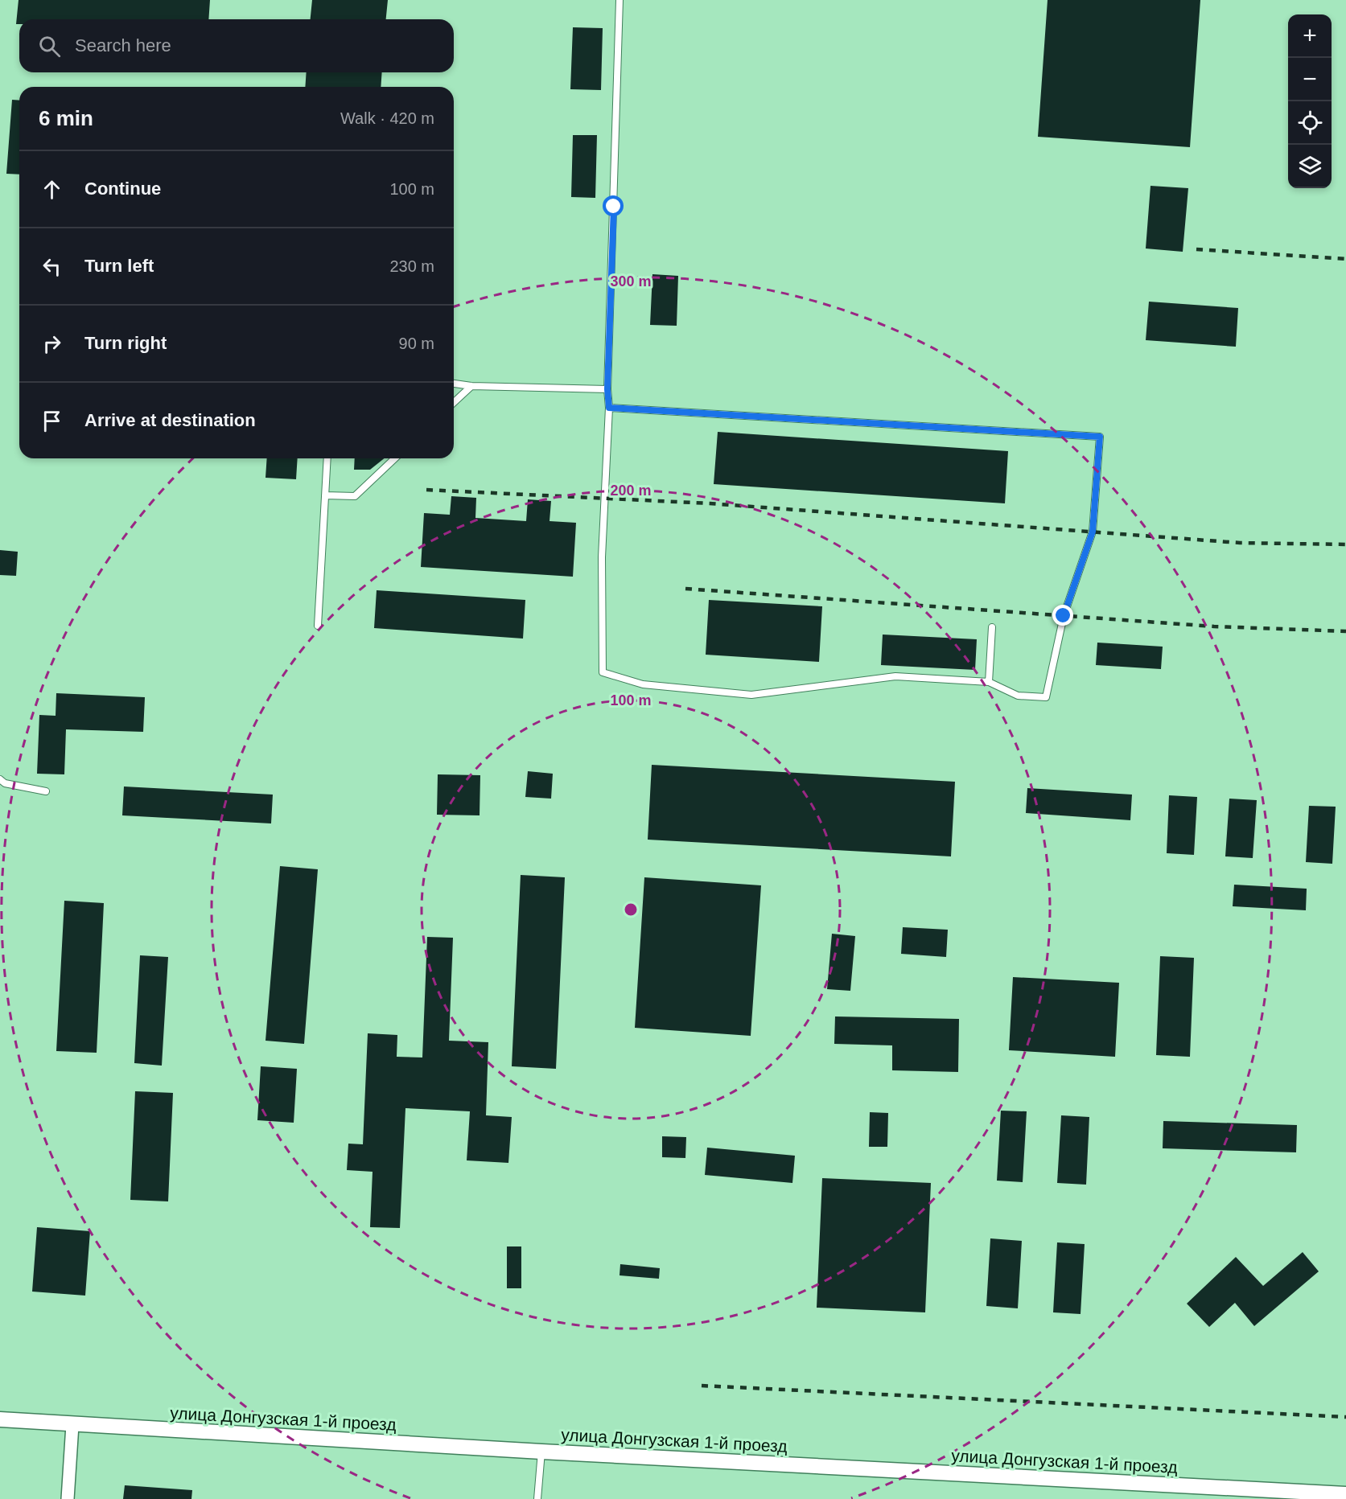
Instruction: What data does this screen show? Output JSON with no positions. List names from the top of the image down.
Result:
{
  "streets": {
    "street": ["улица Донгузская 1-й проезд"]
  },
  "page": {
    "map_buttons": ["+", "−"],
    "search": "Search here",
    "heading": ["6 min", "Walk · 420 m"],
    "list": [
      ["Continue", "100 m"],
      ["Turn left", "230 m"],
      ["Turn right", "90 m"],
      "Arrive at destination"
    ]
  },
  "rings": ["300 m", "200 m", "100 m"]
}
